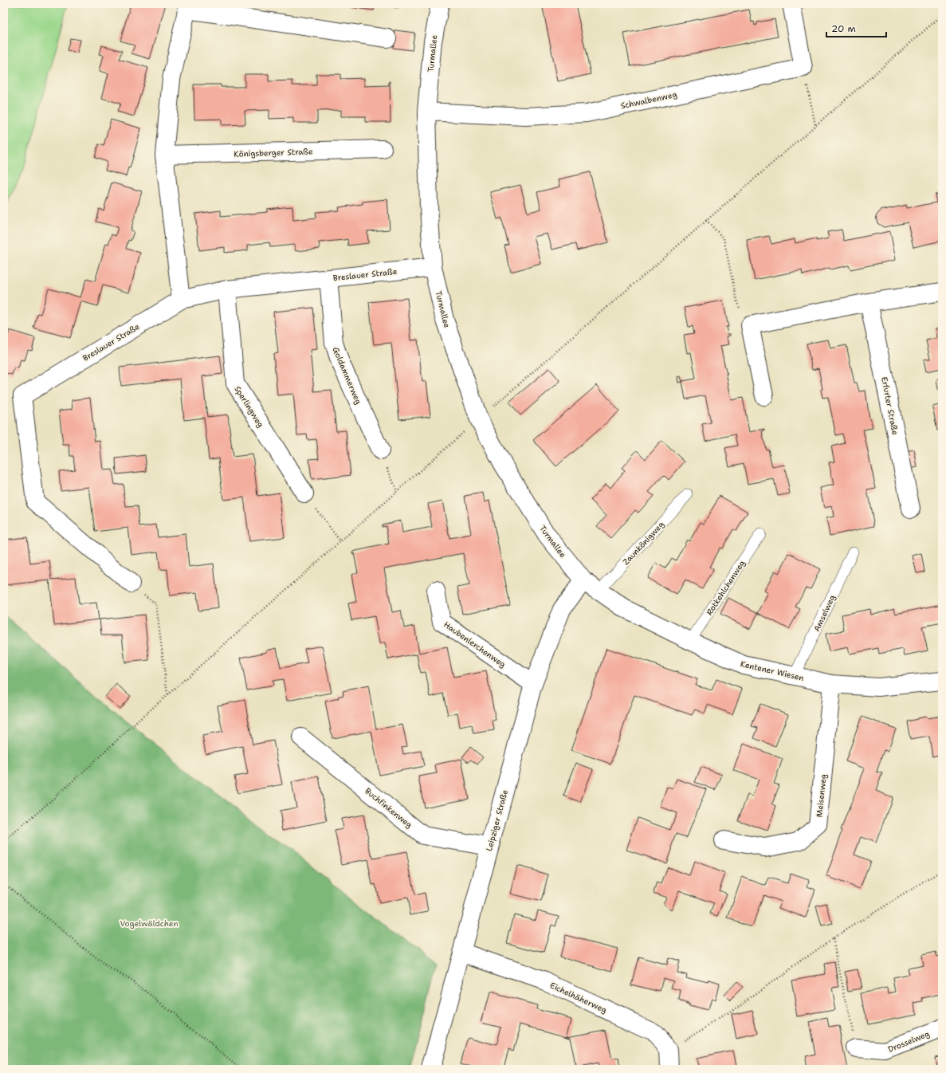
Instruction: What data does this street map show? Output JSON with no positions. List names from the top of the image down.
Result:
{
  "streets": {
    "street": [
      "Turmallee",
      "Schwalbenweg",
      "Königsberger Straße",
      "Breslauer Straße",
      "Goldammerweg",
      "Erfurter Straße",
      "Sperlingweg",
      "Haubenlerchenweg",
      "Kentener Wiesen",
      "Meisenweg",
      "Buchfinkenweg",
      "Leipziger Straße",
      "Eichelhäherweg",
      "Drosselweg"
    ],
    "lane": ["Zaunkönigweg", "Rotkehlchenweg", "Amselweg"]
  },
  "crossings": [
    ["Turmallee", "Schwalbenweg"],
    ["Turmallee", "Breslauer Straße"],
    ["Turmallee", "Kentener Wiesen"],
    ["Turmallee", "Leipziger Straße"],
    ["Breslauer Straße", "Goldammerweg"],
    ["Breslauer Straße", "Sperlingweg"],
    ["Zaunkönigweg", "Kentener Wiesen"],
    ["Rotkehlchenweg", "Kentener Wiesen"],
    ["Amselweg", "Kentener Wiesen"],
    ["Haubenlerchenweg", "Leipziger Straße"],
    ["Kentener Wiesen", "Meisenweg"],
    ["Kentener Wiesen", "Leipziger Straße"],
    ["Buchfinkenweg", "Leipziger Straße"],
    ["Leipziger Straße", "Eichelhäherweg"]
  ],
  "parks": ["Vogelwäldchen"],
  "scale_bar": "20 m"
}
